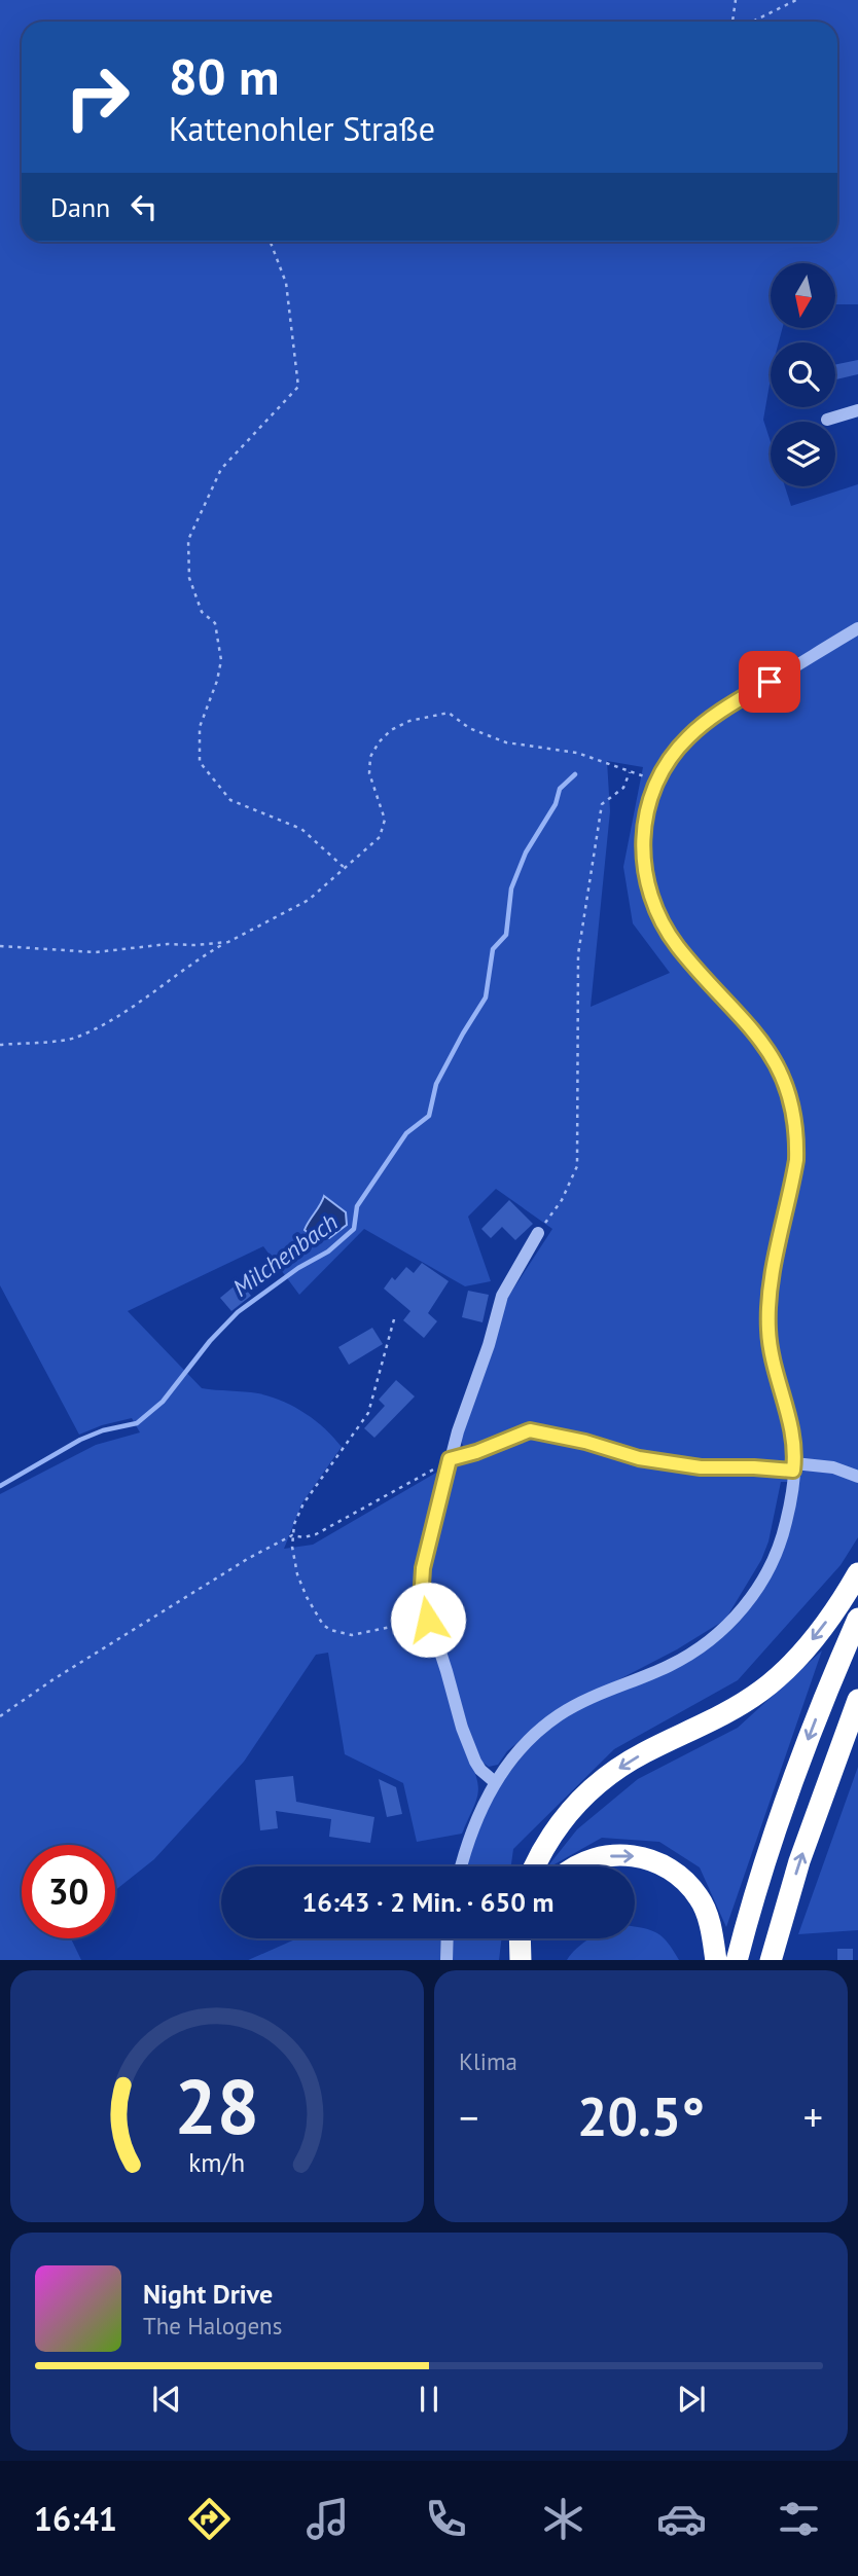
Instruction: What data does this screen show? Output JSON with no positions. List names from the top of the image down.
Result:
{
  "water": ["Milchenbach"],
  "north": "bottom",
  "page": {
    "turn": ["80 m", "Kattenohler Straße"],
    "then": "Dann",
    "limit": "30",
    "trip": "16:43 · 2 Min. · 650 m",
    "tile": "Klima",
    "heat": ["−", "20.5°", "+"],
    "song": ["Night Drive", "The Halogens"],
    "tabs": "16:41",
    "gauge": ["28", "km/h"]
  }
}
